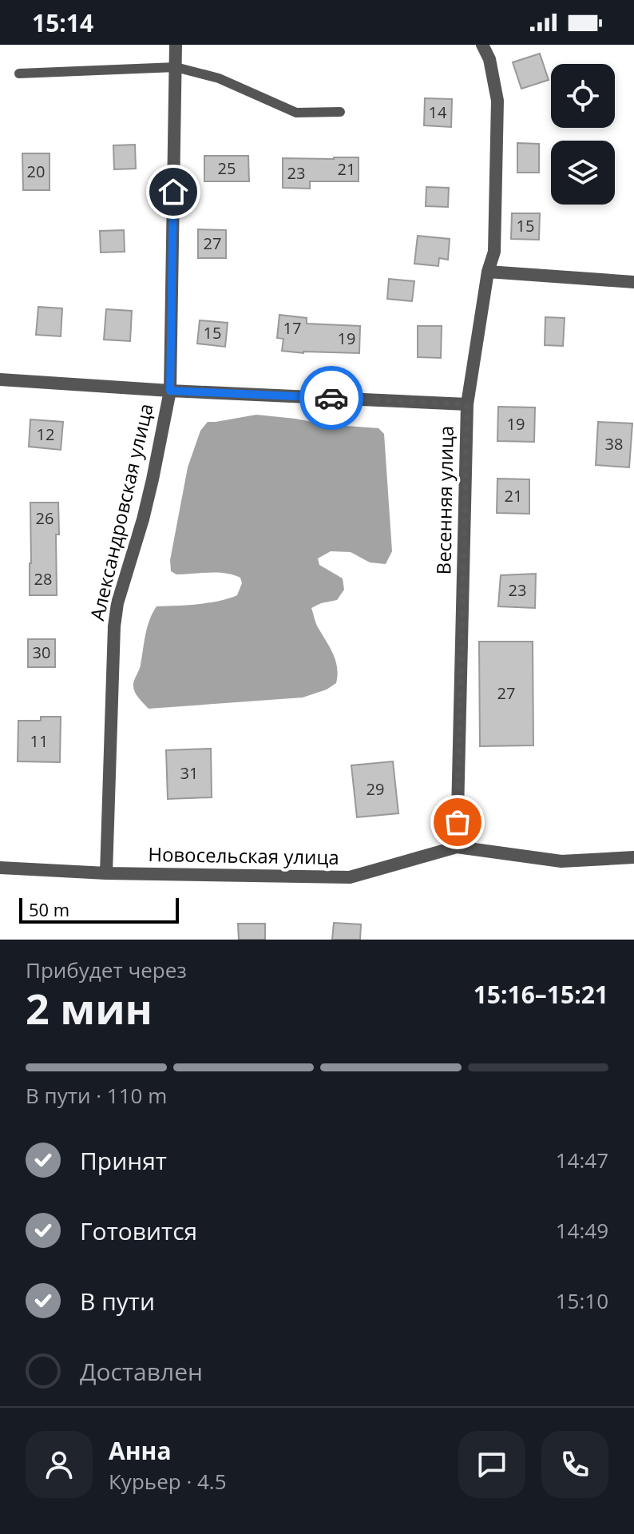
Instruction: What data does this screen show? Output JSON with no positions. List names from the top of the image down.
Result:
{
  "streets": {
    "street": ["Весенняя улица", "Александровская улица", "Новосельская улица"]
  },
  "crossings": [
    ["Весенняя улица", "Новосельская улица"],
    ["Александровская улица", "Новосельская улица"]
  ],
  "house_numbers": [
    "14",
    "25",
    "21",
    "20",
    "23",
    "15",
    "27",
    "17",
    "15",
    "19",
    "19",
    "12",
    "38",
    "21",
    "26",
    "28",
    "23",
    "30",
    "27",
    "11",
    "31",
    "29"
  ],
  "scale_bar": "50 m",
  "page": {
    "status": "15:14",
    "scale": "50 m",
    "heading": ["2 мин", "Прибудет через", "15:16–15:21"],
    "panel": ["Анна", "Курьер · 4.5"],
    "bar": "В пути · 110 m",
    "list": [
      ["Принят", "14:47"],
      ["Готовится", "14:49"],
      ["В пути", "15:10"],
      "Доставлен"
    ]
  }
}
